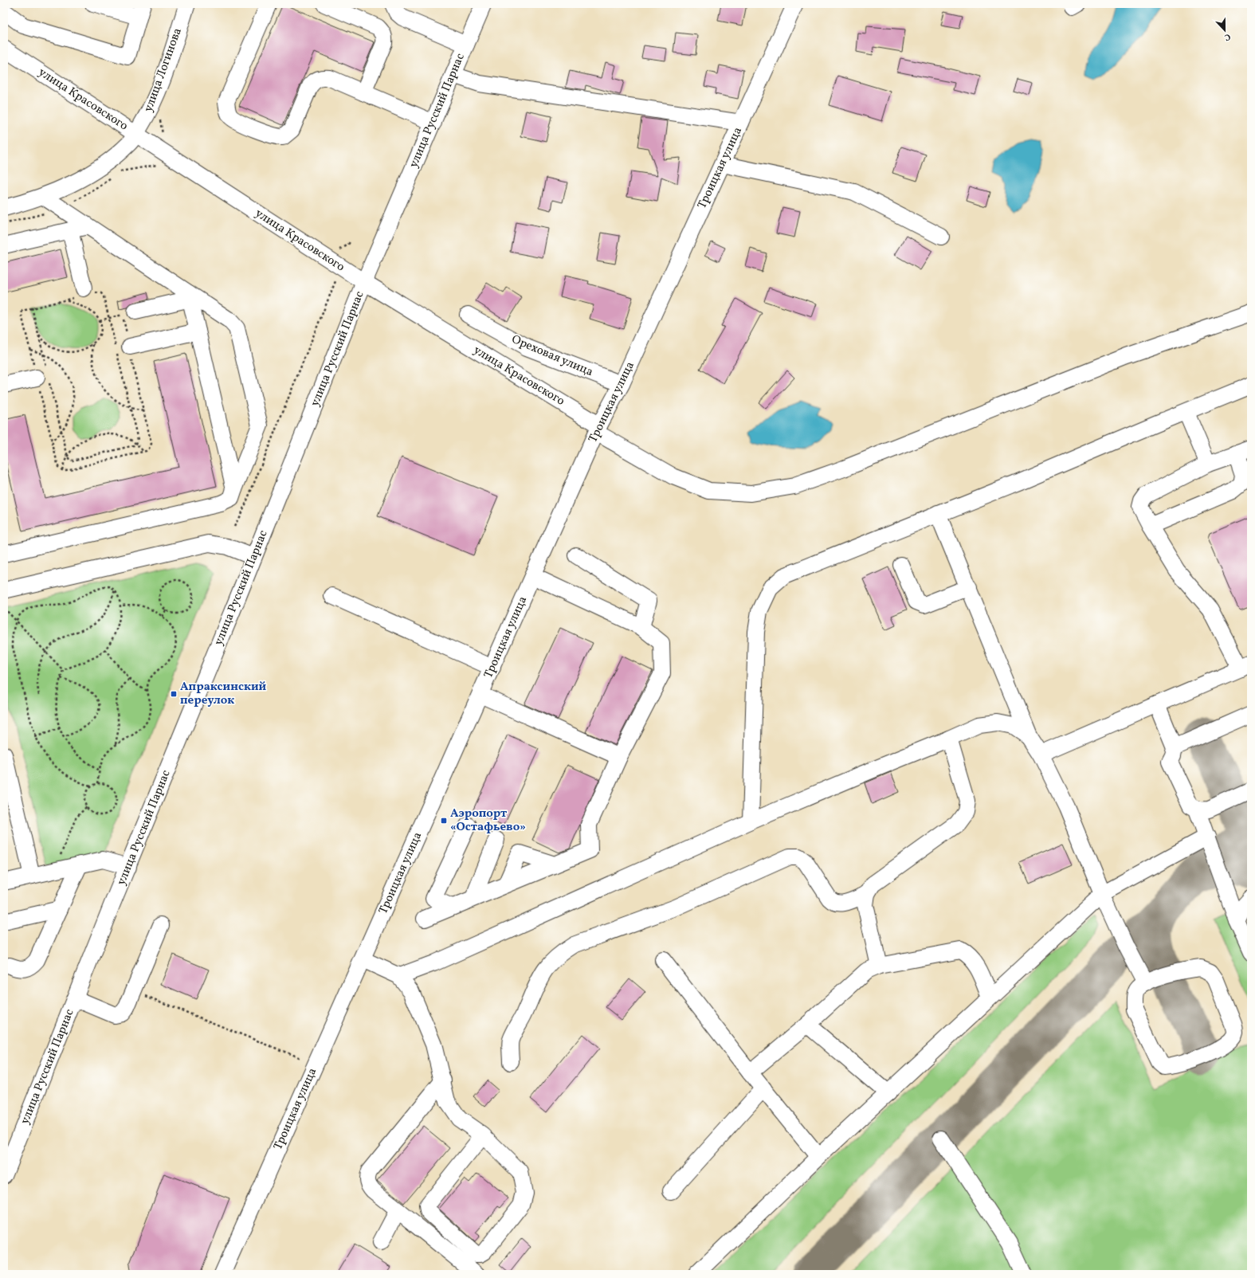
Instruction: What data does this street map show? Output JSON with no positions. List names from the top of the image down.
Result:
{
  "streets": {
    "street": [
      "улица Логинова",
      "улица Красовского",
      "улица Русский Парнас",
      "Троицкая улица",
      "Ореховая улица"
    ]
  },
  "crossings": [
    ["улица Логинова", "улица Красовского"],
    ["улица Красовского", "улица Русский Парнас"],
    ["улица Красовского", "Троицкая улица"],
    ["Троицкая улица", "Ореховая улица"]
  ],
  "places": {
    "transit": ["Апраксинский переулок", "Аэропорт «Остафьево»"]
  },
  "north": "bottom"
}
